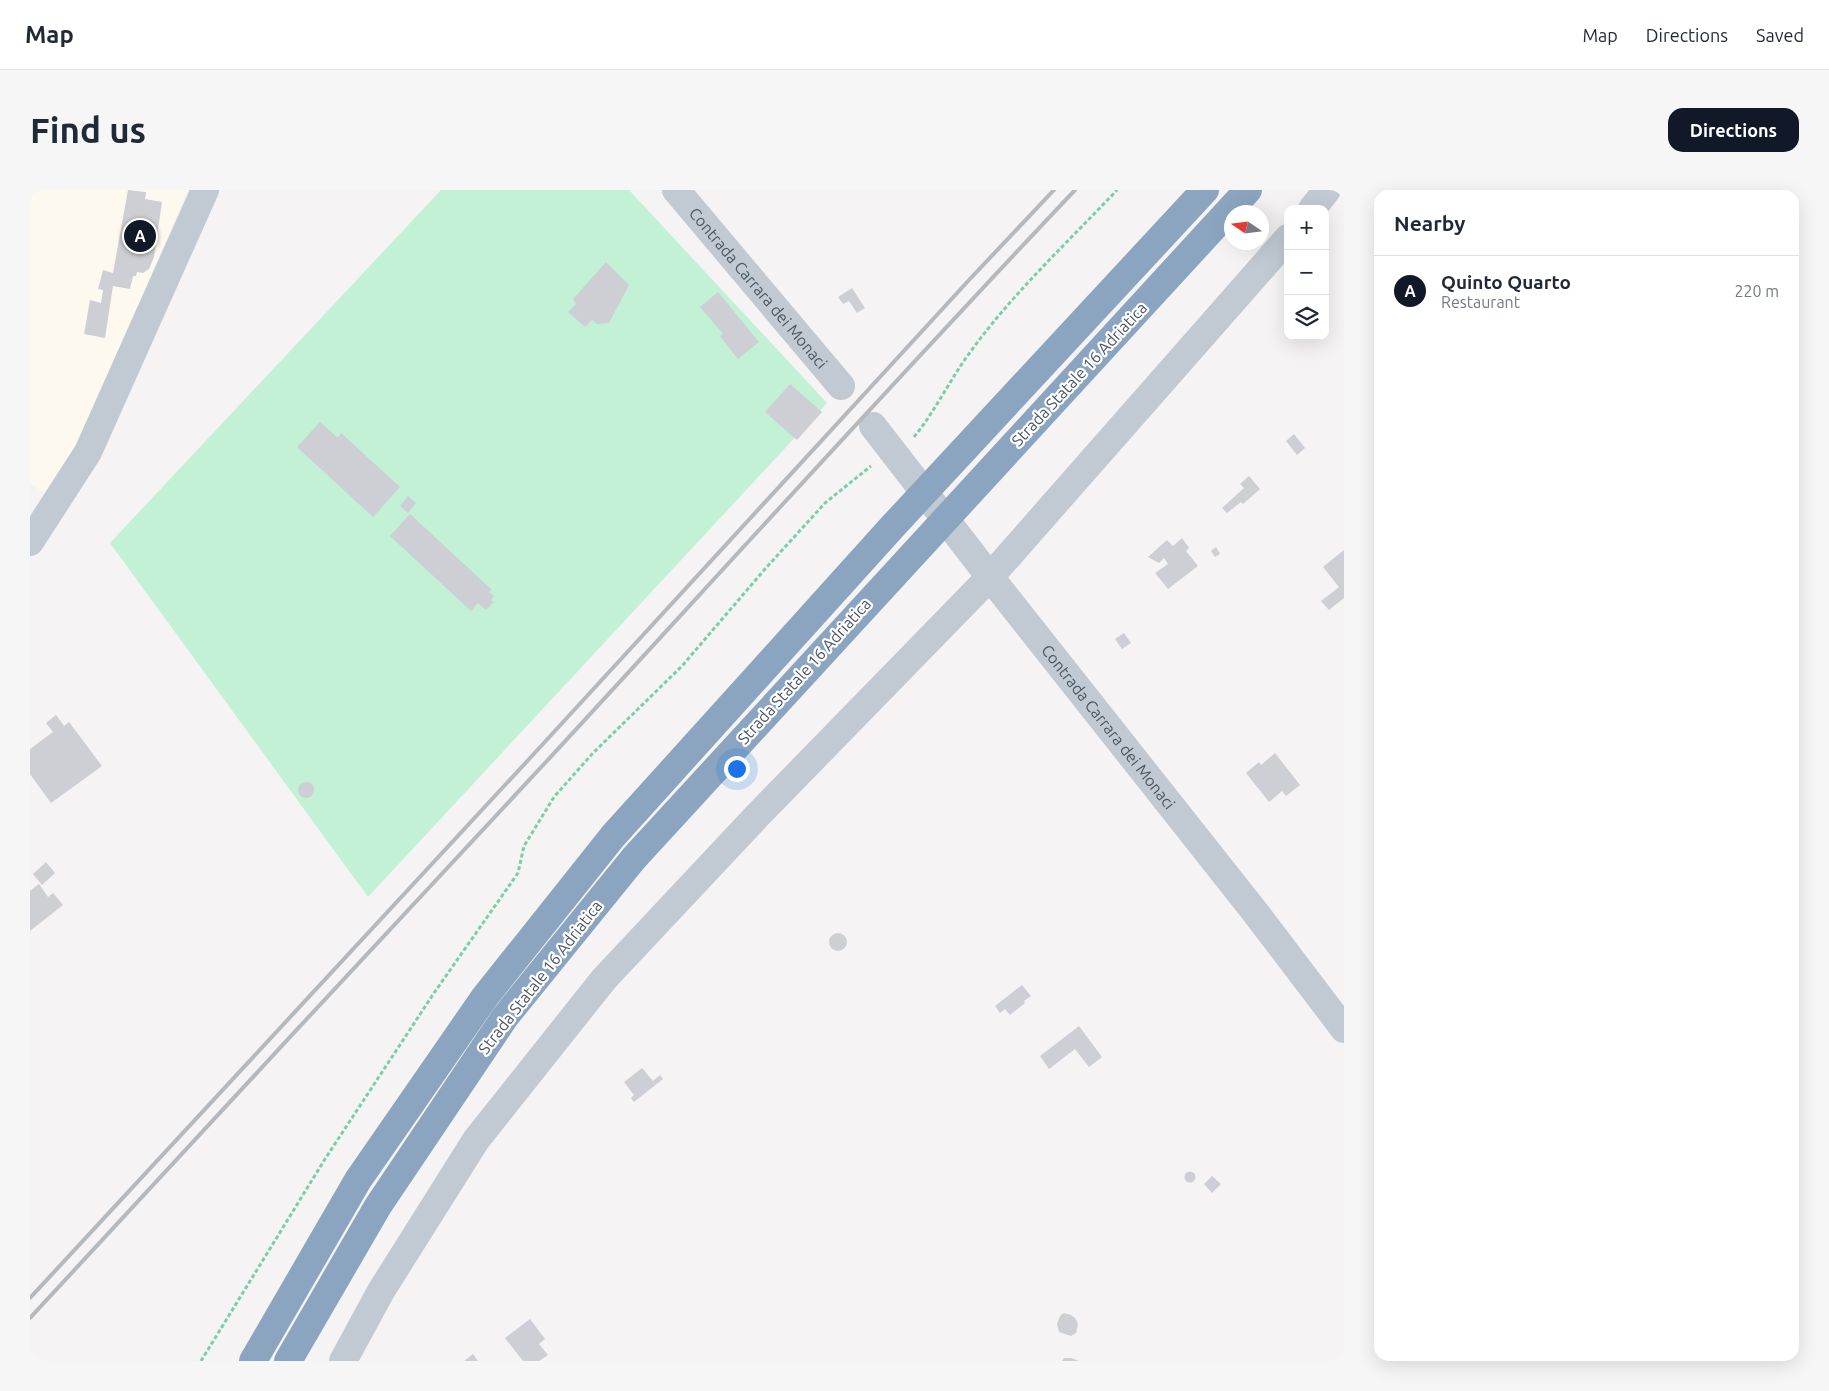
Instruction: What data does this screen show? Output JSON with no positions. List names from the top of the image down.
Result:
{
  "streets": {
    "highway": ["Strada Statale 16 Adriatica"],
    "street": ["Contrada Carrara dei Monaci"]
  },
  "north": "left",
  "page": {
    "header": "Map",
    "nav": ["Map", "Directions", "Saved"],
    "buttons": "Directions",
    "title": "Find us",
    "heading": "Nearby",
    "map_buttons": ["+", "−"],
    "pins": "A",
    "list": [
      {
        "mark": "A",
        "name": "Quinto Quarto",
        "note": "Restaurant",
        "value": "220 m"
      }
    ]
  }
}
